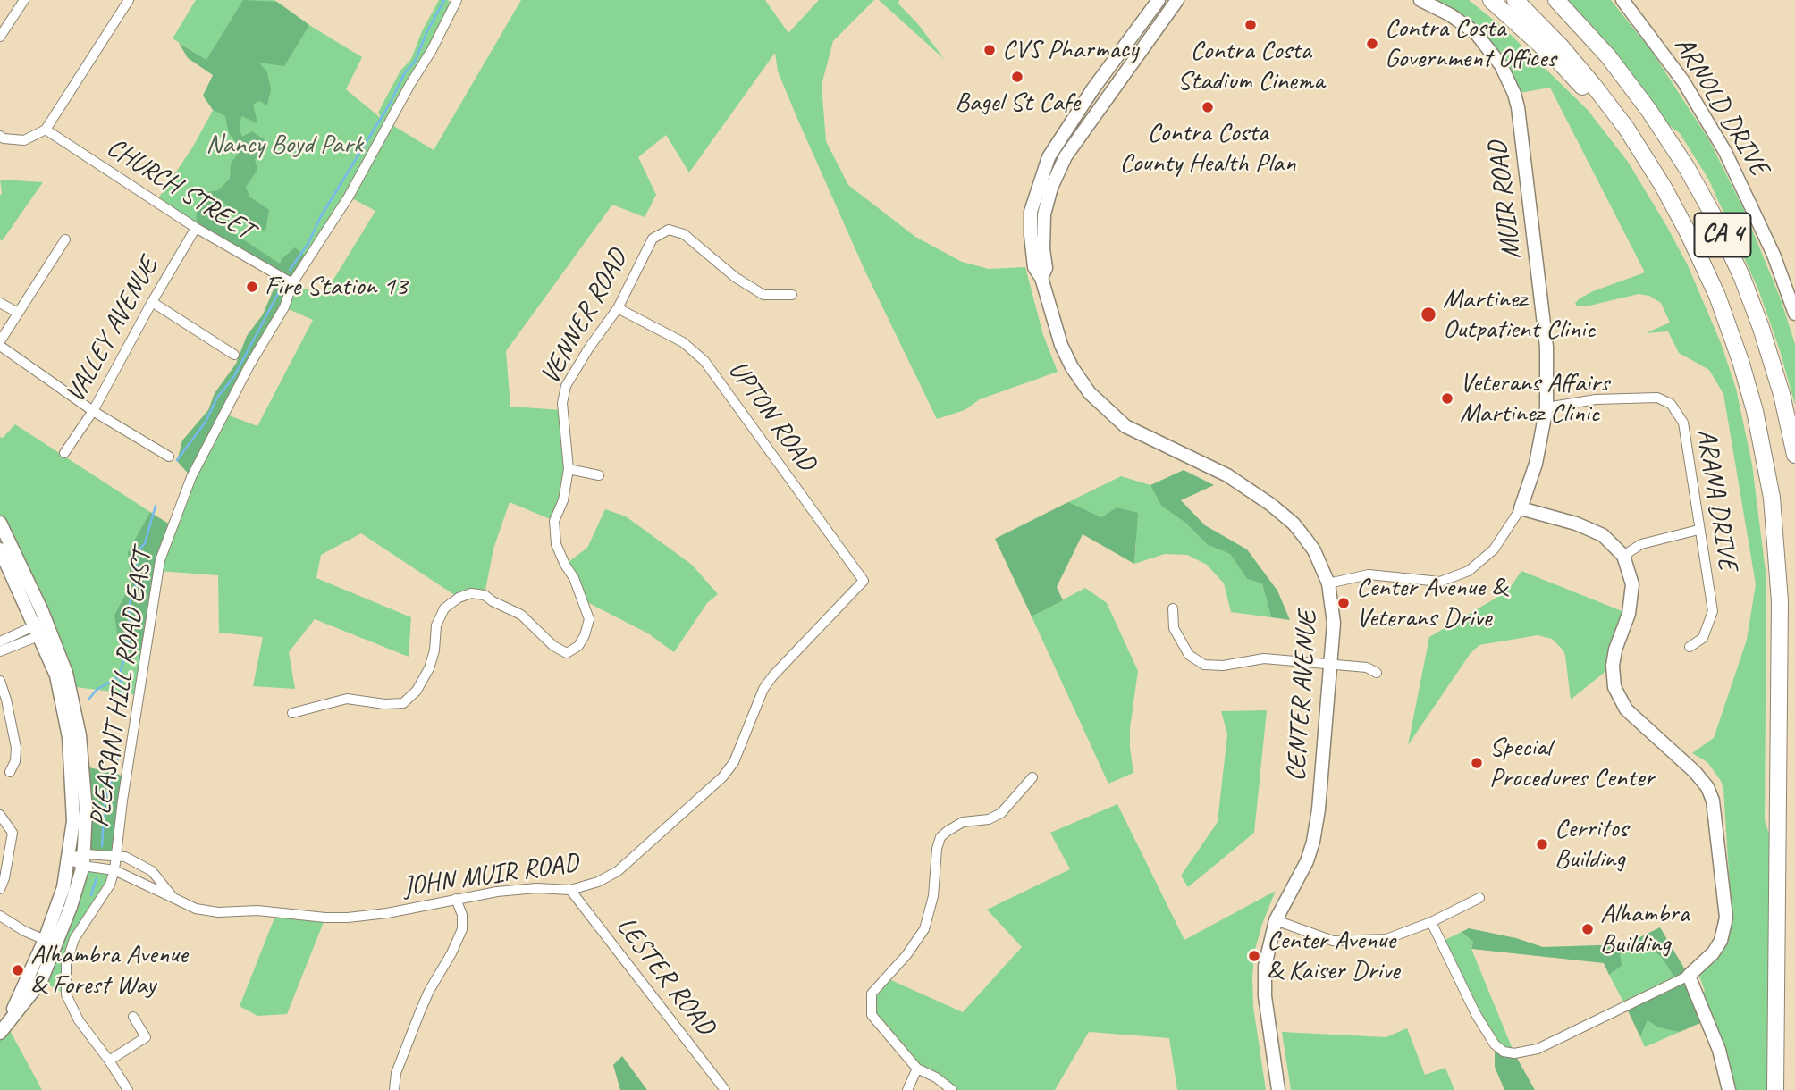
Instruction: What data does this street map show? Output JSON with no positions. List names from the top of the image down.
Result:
{
  "streets": {
    "highway": ["CA 4"],
    "street": [
      "ARNOLD DRIVE",
      "CHURCH STREET",
      "MUIR ROAD",
      "VENNER ROAD",
      "VALLEY AVENUE",
      "UPTON ROAD",
      "ARANA DRIVE",
      "PLEASANT HILL ROAD EAST",
      "CENTER AVENUE",
      "JOHN MUIR ROAD",
      "LESTER ROAD"
    ]
  },
  "crossings": [
    ["CHURCH STREET", "VALLEY AVENUE"],
    ["CHURCH STREET", "PLEASANT HILL ROAD EAST"],
    ["MUIR ROAD", "ARANA DRIVE"],
    ["VENNER ROAD", "UPTON ROAD"],
    ["UPTON ROAD", "JOHN MUIR ROAD"],
    ["PLEASANT HILL ROAD EAST", "JOHN MUIR ROAD"],
    ["JOHN MUIR ROAD", "LESTER ROAD"]
  ],
  "parks": ["Nancy Boyd Park"],
  "places": [
    "Contra Costa Stadium Cinema",
    "Contra Costa Government Offices",
    "CVS Pharmacy",
    "Bagel St Cafe",
    "Contra Costa County Health Plan",
    "Fire Station 13",
    "Martinez Outpatient Clinic",
    "Veterans Affairs Martinez Clinic",
    "Center Avenue & Veterans Drive",
    "Special Procedures Center",
    "Cerritos Building",
    "Alhambra Building",
    "Center Avenue & Kaiser Drive",
    "Alhambra Avenue & Forest Way"
  ]
}
